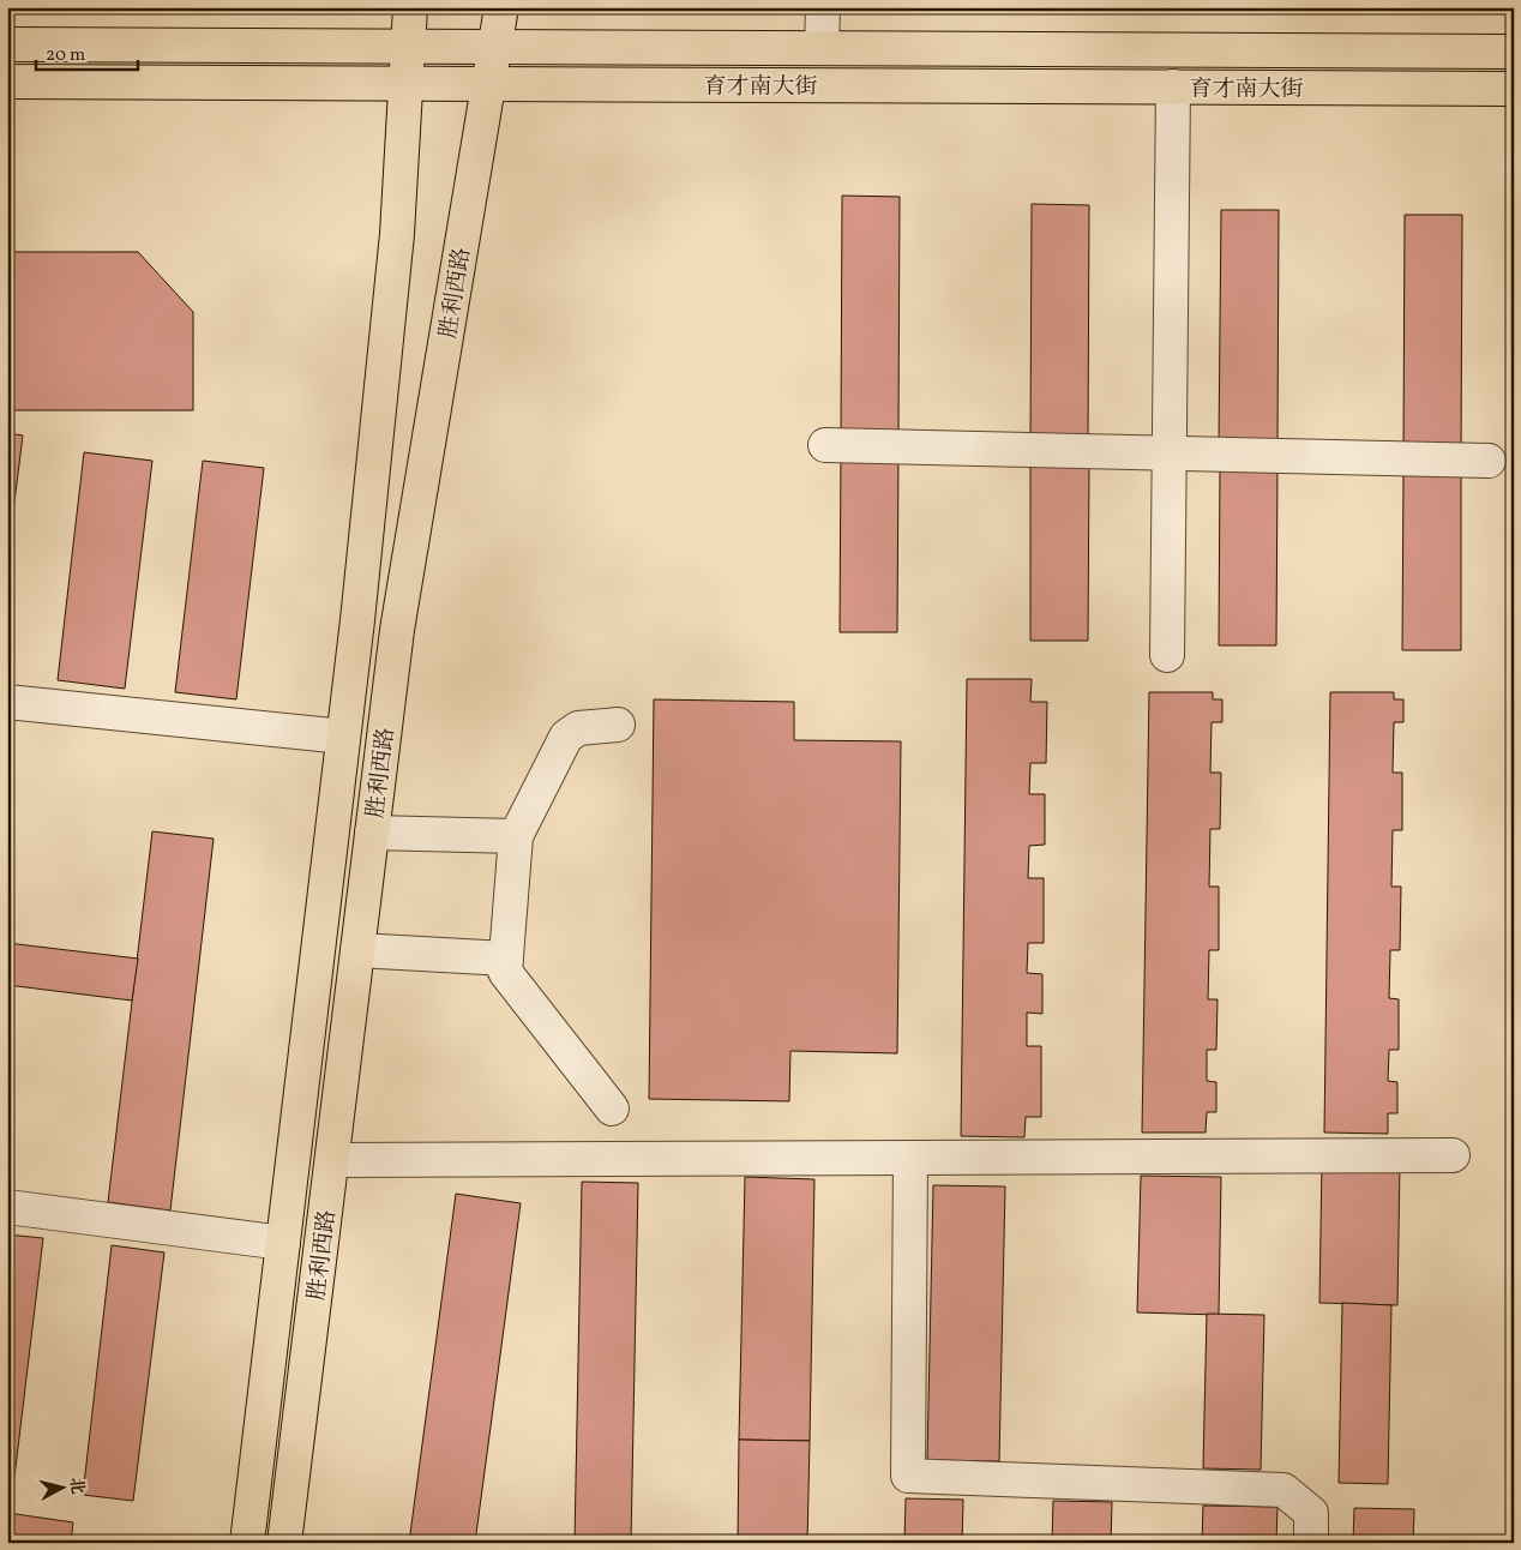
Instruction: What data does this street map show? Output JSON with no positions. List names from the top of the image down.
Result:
{
  "streets": {
    "main road": ["育才南大街", "胜利西路"]
  },
  "crossings": [
    ["育才南大街", "胜利西路"]
  ],
  "scale_bar": "20 m",
  "north": "right"
}
